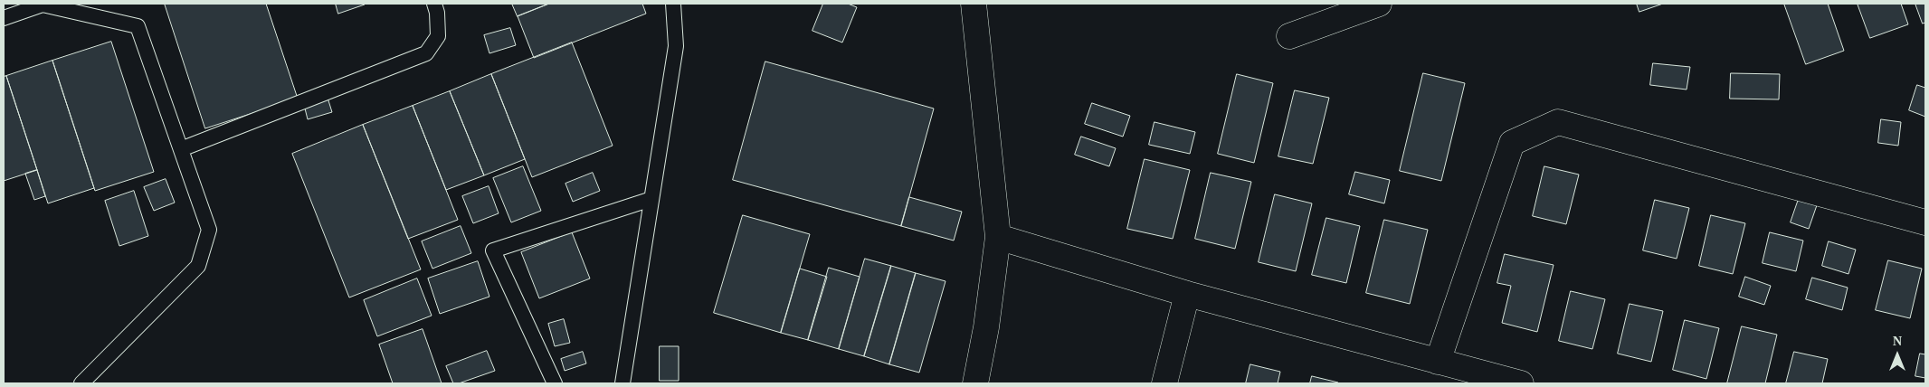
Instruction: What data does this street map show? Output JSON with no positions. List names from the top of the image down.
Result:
{
  "north": "top"
}
